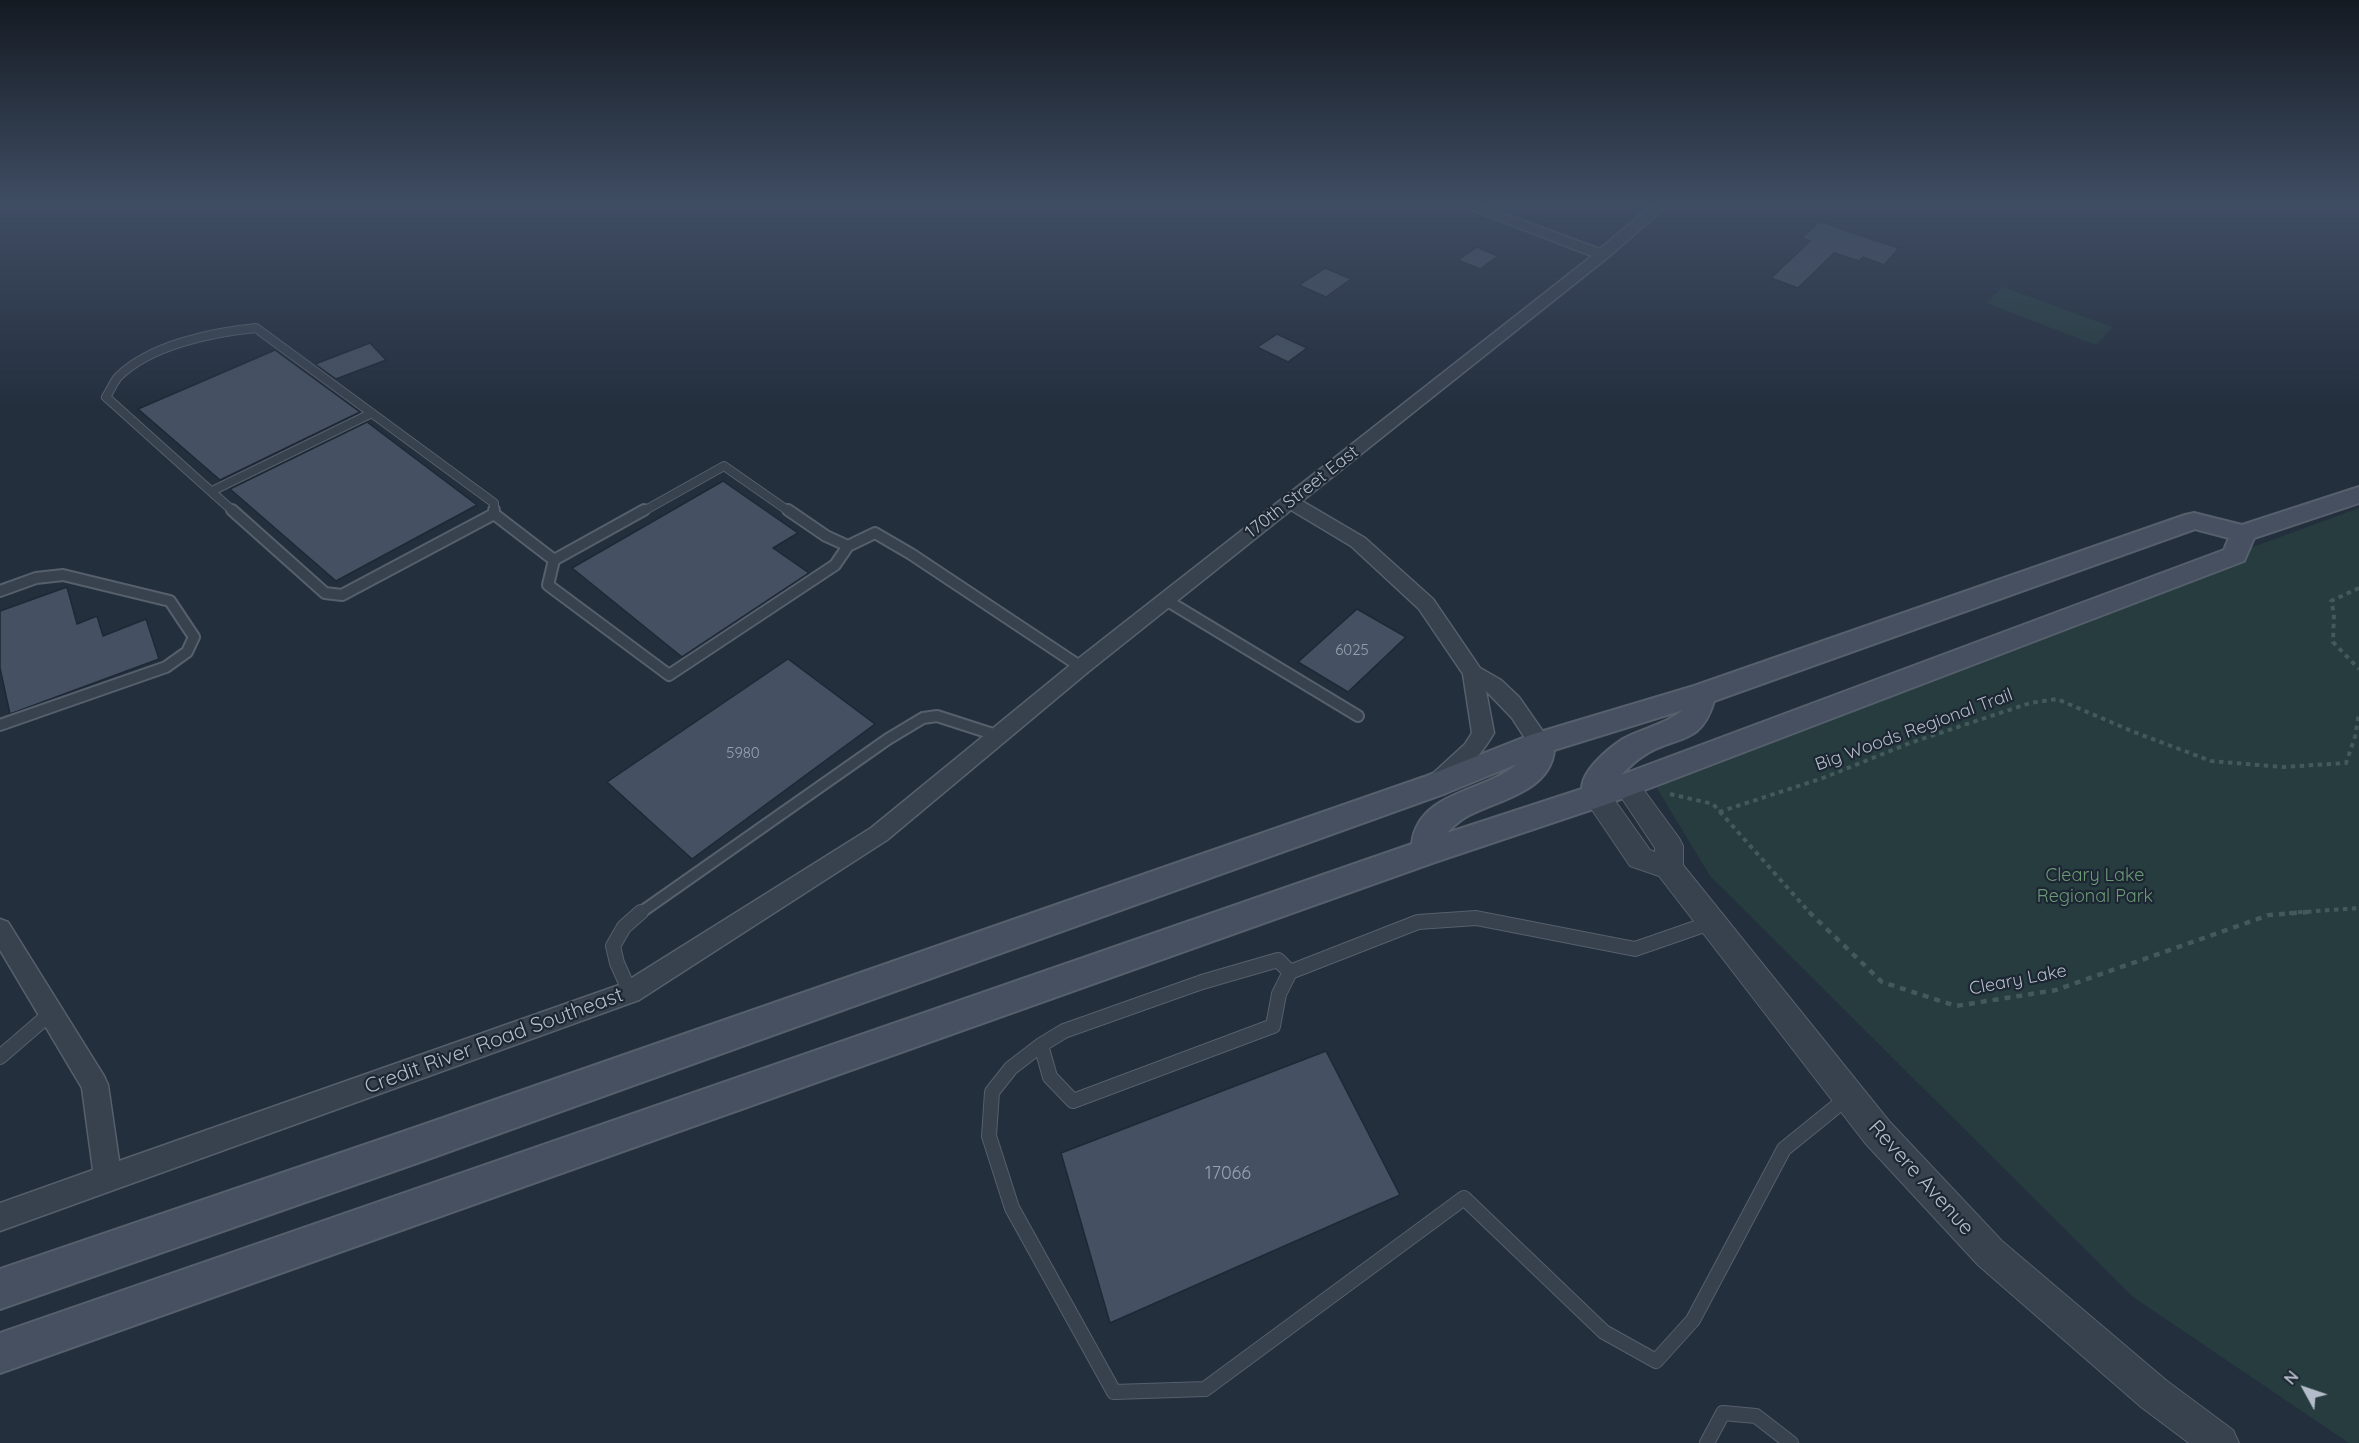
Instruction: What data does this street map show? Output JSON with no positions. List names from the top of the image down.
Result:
{
  "streets": {
    "street": ["170th Street East", "Credit River Road Southeast", "Revere Avenue"],
    "path": ["Big Woods Regional Trail", "Cleary Lake"]
  },
  "crossings": [
    ["170th Street East", "Credit River Road Southeast"],
    ["Big Woods Regional Trail", "Cleary Lake"]
  ],
  "parks": ["Cleary Lake Regional Park"],
  "house_numbers": ["6025", "5980", "17066"],
  "north": "top left"
}
